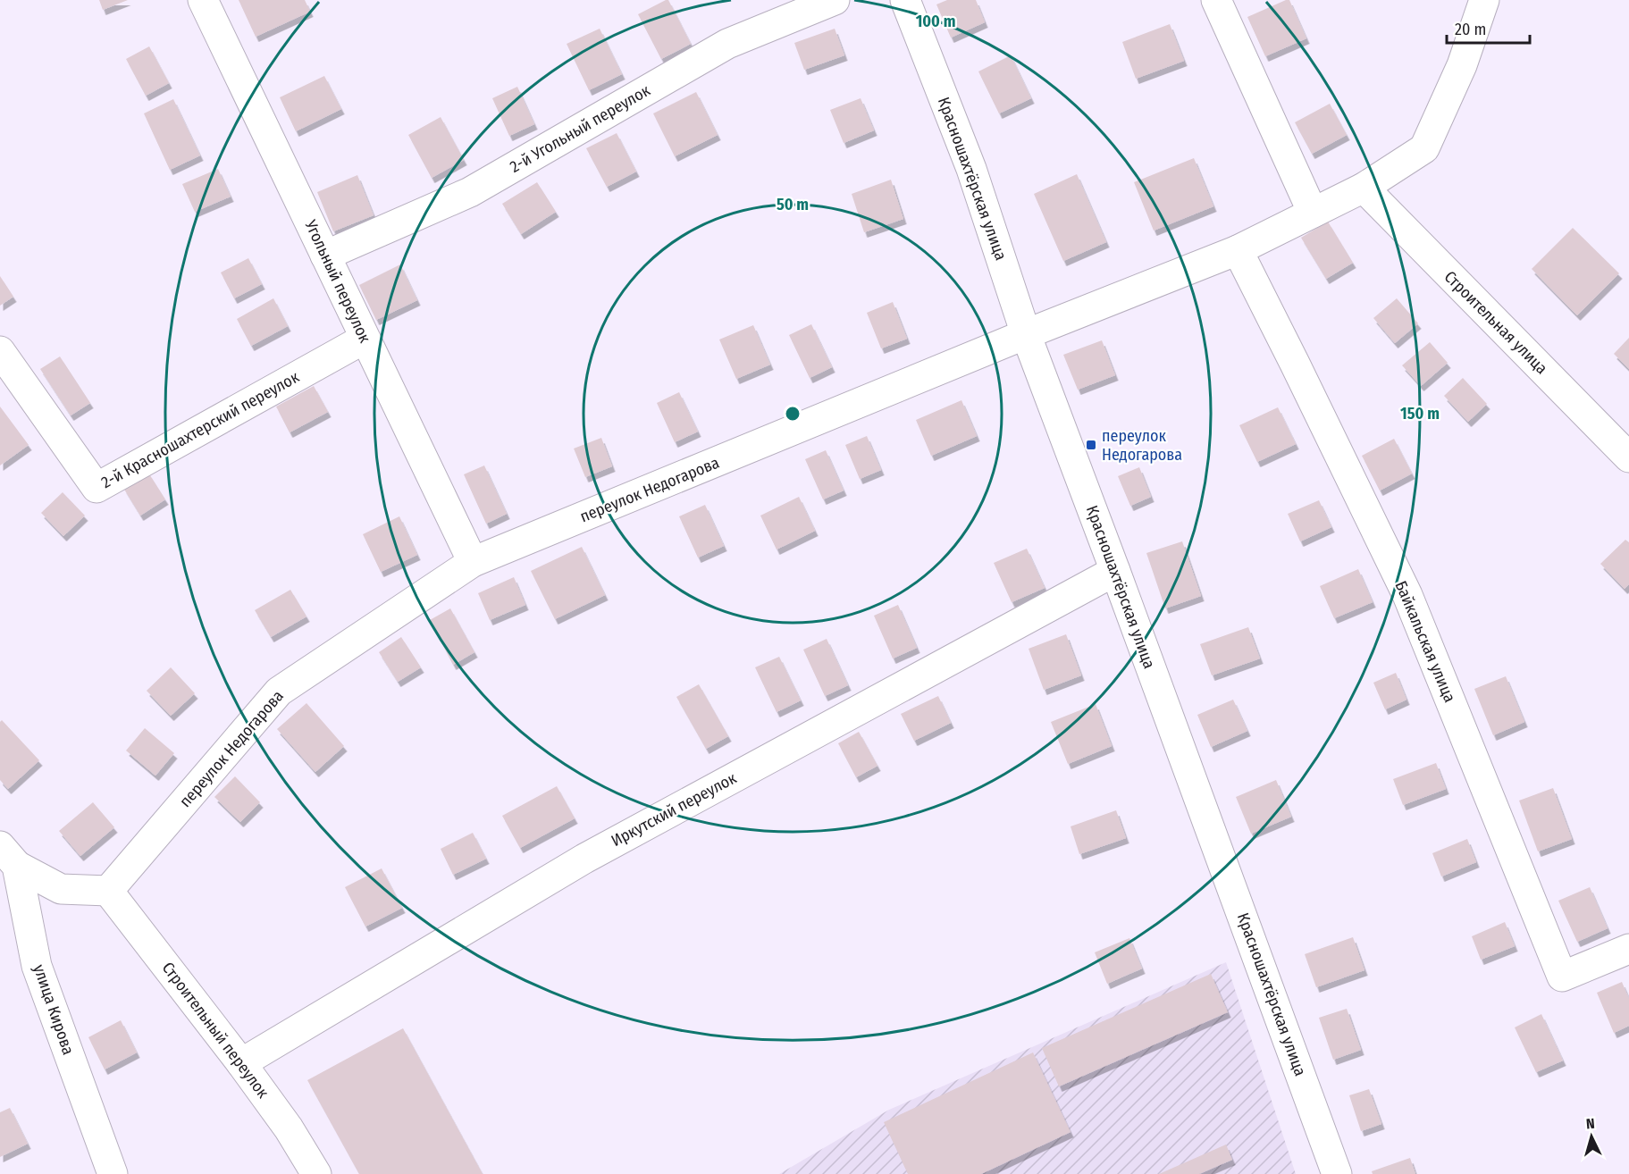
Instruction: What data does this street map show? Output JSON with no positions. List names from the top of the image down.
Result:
{
  "streets": {
    "street": [
      "2-й Угольный переулок",
      "Красношахтёрская улица",
      "Угольный переулок",
      "Строительная улица",
      "2-й Красношахтерский переулок",
      "переулок Недогарова",
      "Байкальская улица",
      "Иркутский переулок",
      "улица Кирова",
      "Строительный переулок"
    ]
  },
  "crossings": [
    ["2-й Угольный переулок", "Угольный переулок"],
    ["Красношахтёрская улица", "переулок Недогарова"],
    ["Красношахтёрская улица", "Иркутский переулок"],
    ["Угольный переулок", "2-й Красношахтерский переулок"],
    ["Угольный переулок", "переулок Недогарова"],
    ["Строительная улица", "переулок Недогарова"],
    ["переулок Недогарова", "Байкальская улица"],
    ["переулок Недогарова", "Строительный переулок"],
    ["Иркутский переулок", "Строительный переулок"]
  ],
  "places": {
    "transit": ["переулок Недогарова"]
  },
  "scale_bar": "20 m",
  "north": "top",
  "rings": ["100 m", "50 m", "150 m"]
}
